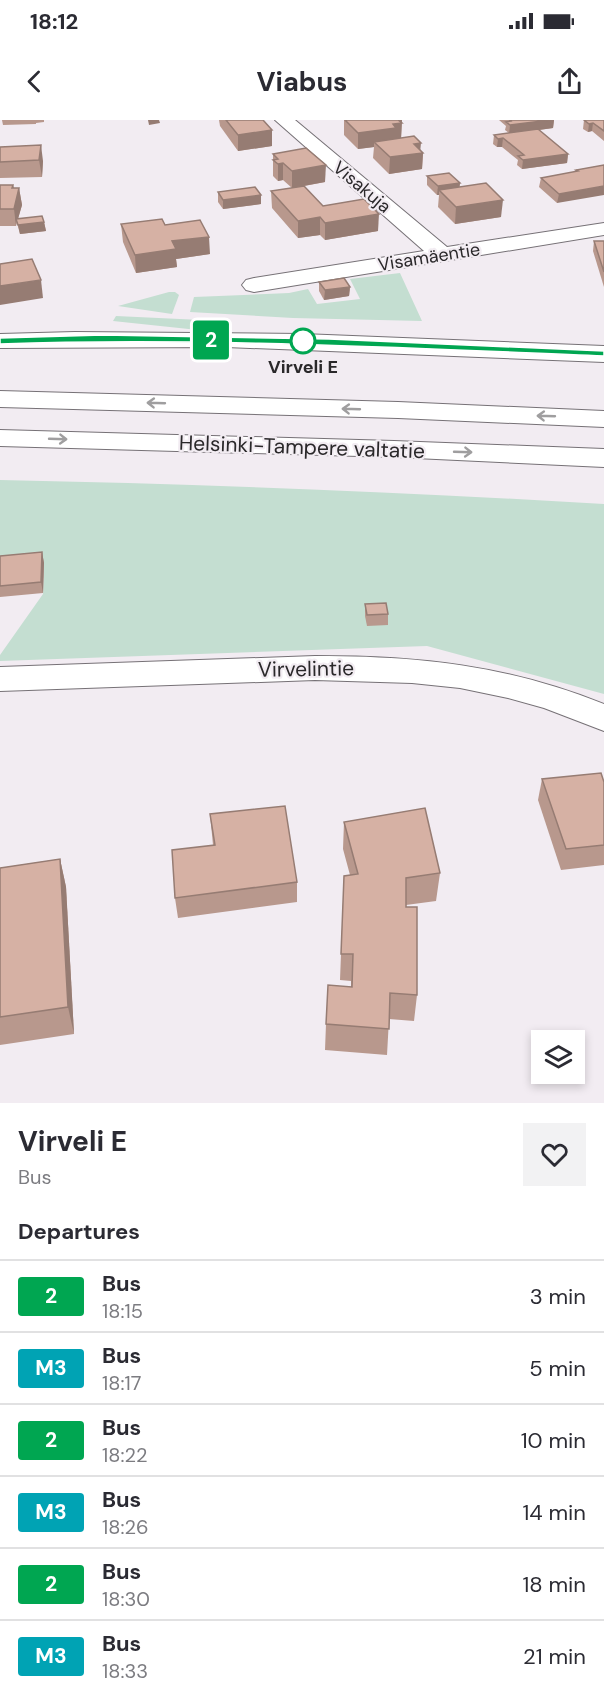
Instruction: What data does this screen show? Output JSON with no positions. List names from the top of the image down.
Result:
{
  "streets": {
    "main road": [
      "Visakuja",
      "Visamäentie",
      "Helsinki-Tampere valtatie",
      "Virvelintie"
    ]
  },
  "crossings": [
    ["Visakuja", "Visamäentie"]
  ],
  "places": ["Virveli E"],
  "lines": ["bus line 2"],
  "page": {
    "status": "18:12",
    "header": "Viabus",
    "on_map": "2",
    "heading": [
      ["Virveli E", "Bus"],
      "Departures"
    ],
    "list": [
      {
        "mark": "2",
        "name": "Bus",
        "note": "18:15",
        "value": "3 min"
      },
      {
        "mark": "M3",
        "name": "Bus",
        "note": "18:17",
        "value": "5 min"
      },
      {
        "mark": "2",
        "name": "Bus",
        "note": "18:22",
        "value": "10 min"
      },
      {
        "mark": "M3",
        "name": "Bus",
        "note": "18:26",
        "value": "14 min"
      },
      {
        "mark": "2",
        "name": "Bus",
        "note": "18:30",
        "value": "18 min"
      },
      {
        "mark": "M3",
        "name": "Bus",
        "note": "18:33",
        "value": "21 min"
      }
    ]
  }
}
